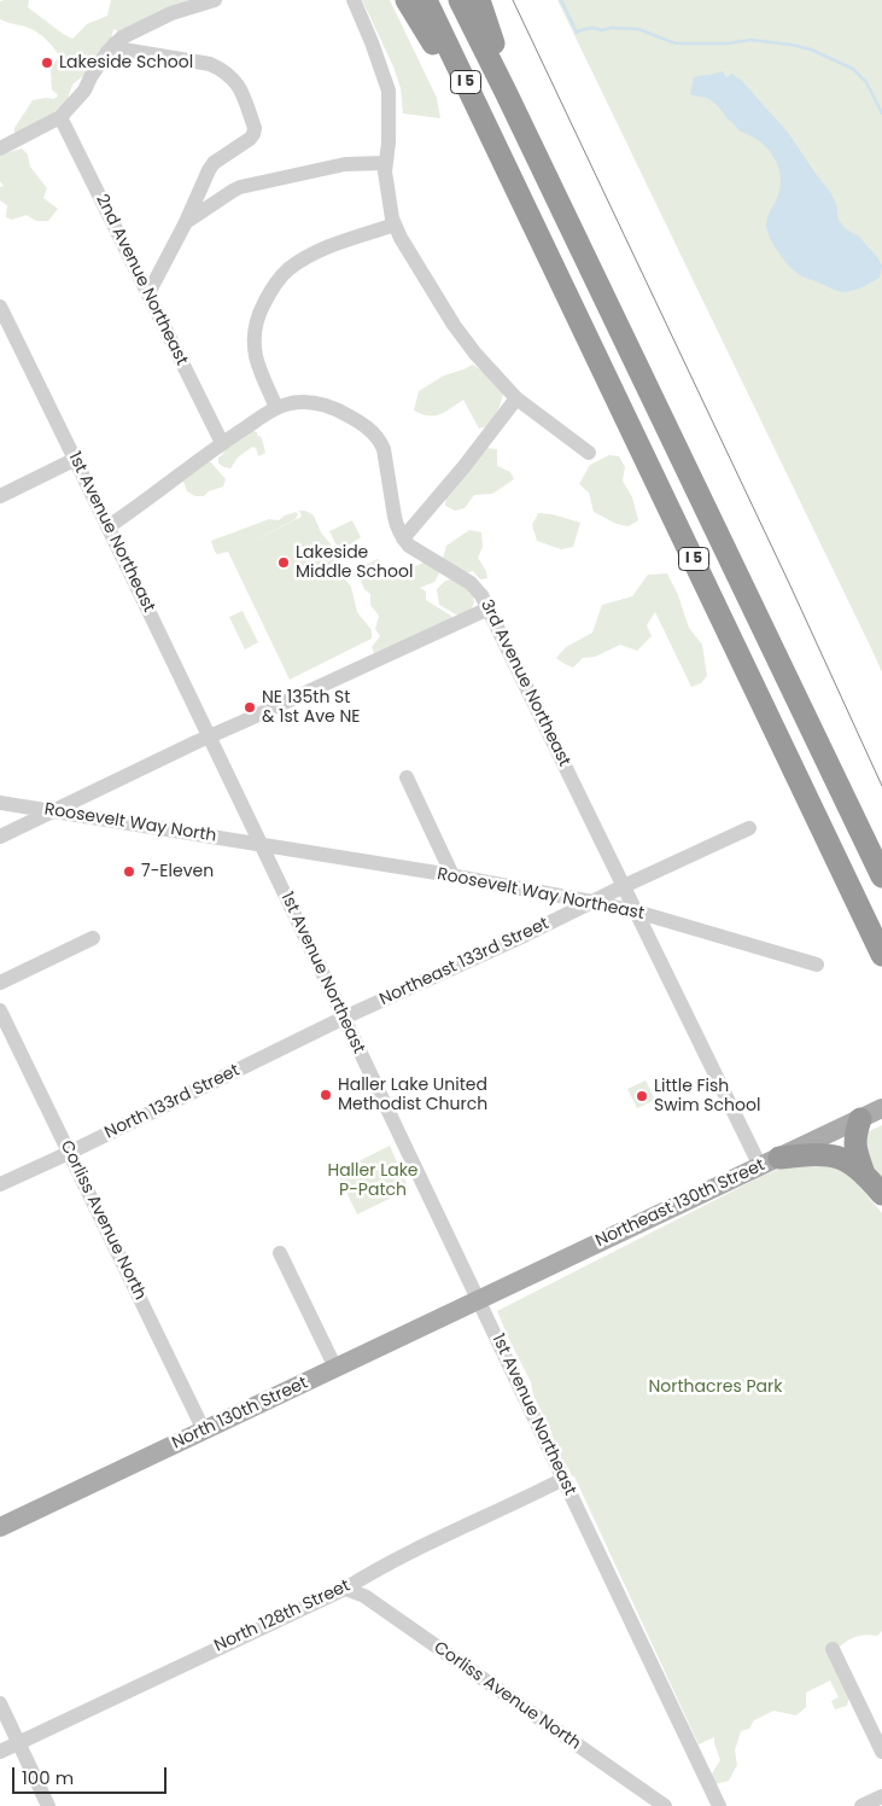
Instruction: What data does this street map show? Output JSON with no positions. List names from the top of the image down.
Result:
{
  "streets": {
    "highway": ["I 5"],
    "main road": ["Northeast 130th Street", "North 130th Street"],
    "street": [
      "2nd Avenue Northeast",
      "1st Avenue Northeast",
      "3rd Avenue Northeast",
      "Roosevelt Way North",
      "Roosevelt Way Northeast",
      "Northeast 133rd Street",
      "North 133rd Street",
      "Corliss Avenue North",
      "North 128th Street"
    ]
  },
  "crossings": [
    ["1st Avenue Northeast", "Roosevelt Way North"],
    ["1st Avenue Northeast", "Roosevelt Way Northeast"],
    ["1st Avenue Northeast", "Northeast 133rd Street"],
    ["1st Avenue Northeast", "North 133rd Street"],
    ["1st Avenue Northeast", "Northeast 130th Street"],
    ["1st Avenue Northeast", "North 130th Street"],
    ["1st Avenue Northeast", "North 128th Street"],
    ["3rd Avenue Northeast", "Roosevelt Way Northeast"],
    ["3rd Avenue Northeast", "Northeast 133rd Street"],
    ["3rd Avenue Northeast", "Northeast 130th Street"],
    ["Roosevelt Way North", "Roosevelt Way Northeast"],
    ["Roosevelt Way Northeast", "Northeast 133rd Street"],
    ["Northeast 133rd Street", "North 133rd Street"],
    ["North 133rd Street", "Corliss Avenue North"],
    ["Northeast 130th Street", "North 130th Street"],
    ["Corliss Avenue North", "North 130th Street"],
    ["Corliss Avenue North", "North 128th Street"]
  ],
  "parks": ["Haller Lake P-Patch", "Northacres Park"],
  "places": [
    "Lakeside School",
    "Lakeside Middle School",
    "NE 135th St & 1st Ave NE",
    "7-Eleven",
    "Haller Lake United Methodist Church",
    "Little Fish Swim School"
  ],
  "scale_bar": "100 m"
}
